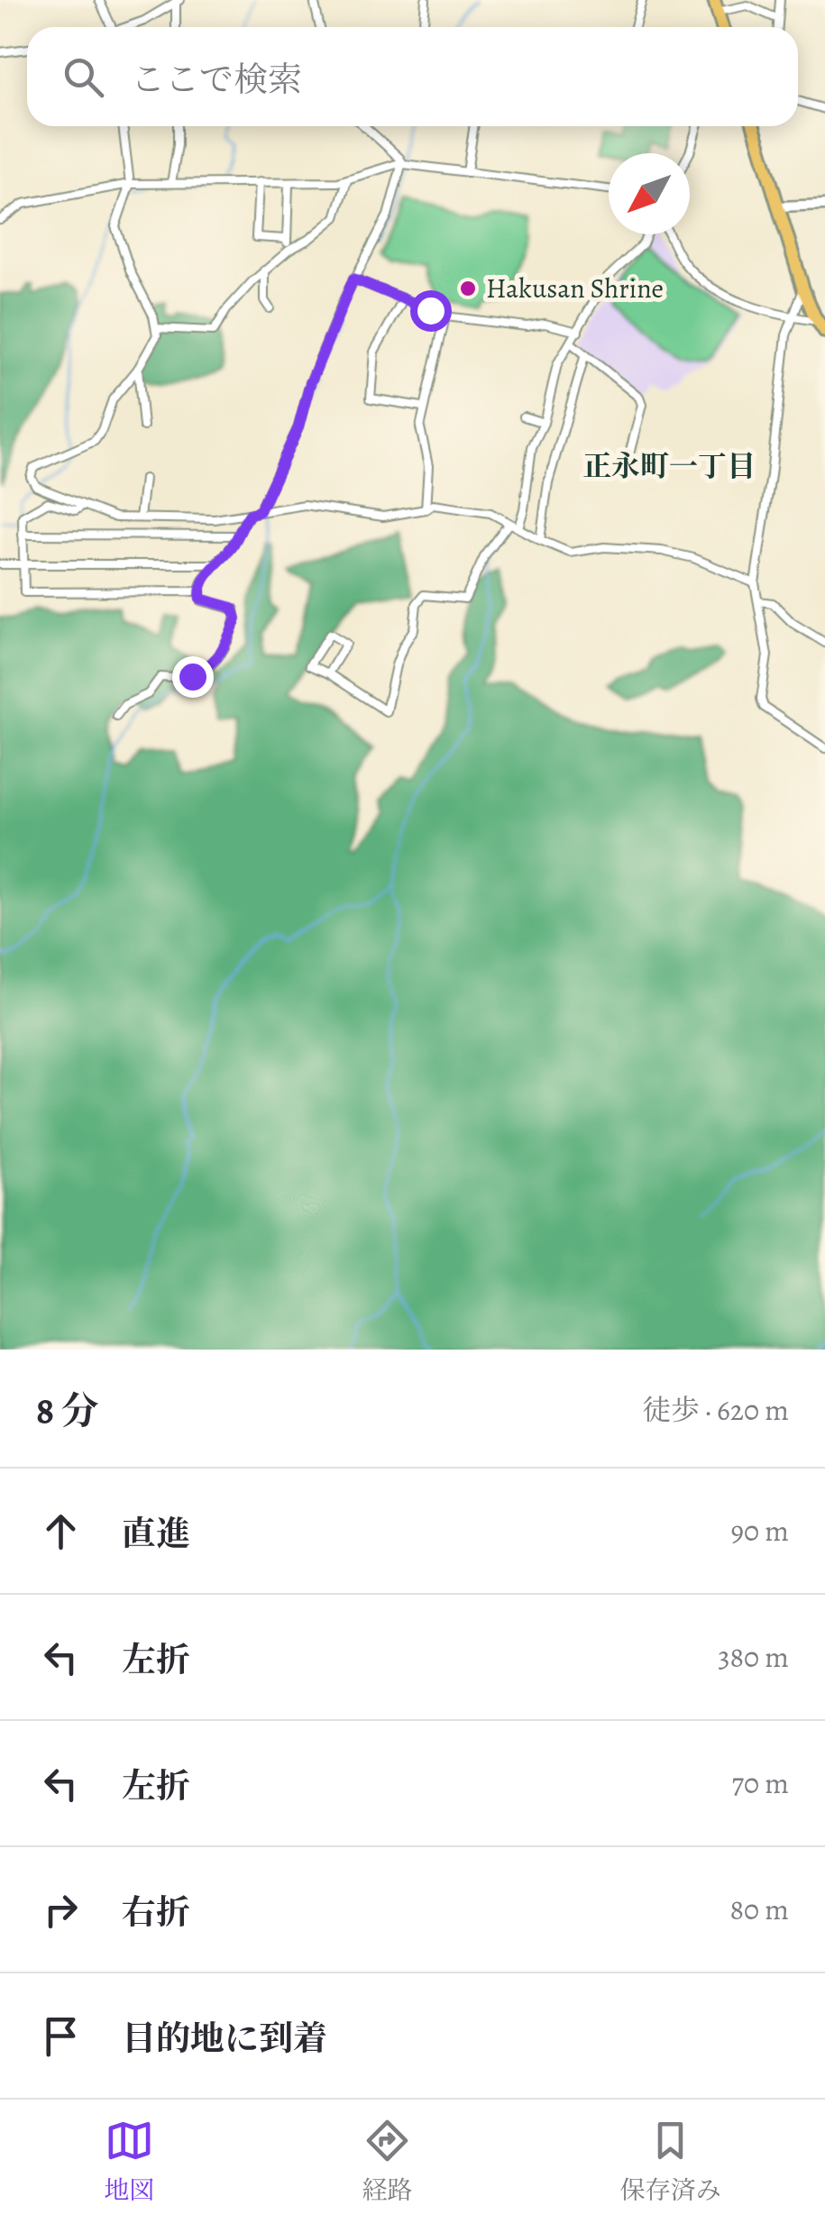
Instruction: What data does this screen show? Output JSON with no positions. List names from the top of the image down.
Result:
{
  "districts": ["正永町一丁目"],
  "places": ["Hakusan Shrine"],
  "north": "bottom left",
  "page": {
    "search": "ここで検索",
    "heading": ["8 分", "徒歩 · 620 m"],
    "list": [
      ["直進", "90 m"],
      ["左折", "380 m"],
      ["左折", "70 m"],
      ["右折", "80 m"],
      "目的地に到着"
    ],
    "nav": ["地図", "経路", "保存済み"]
  }
}
